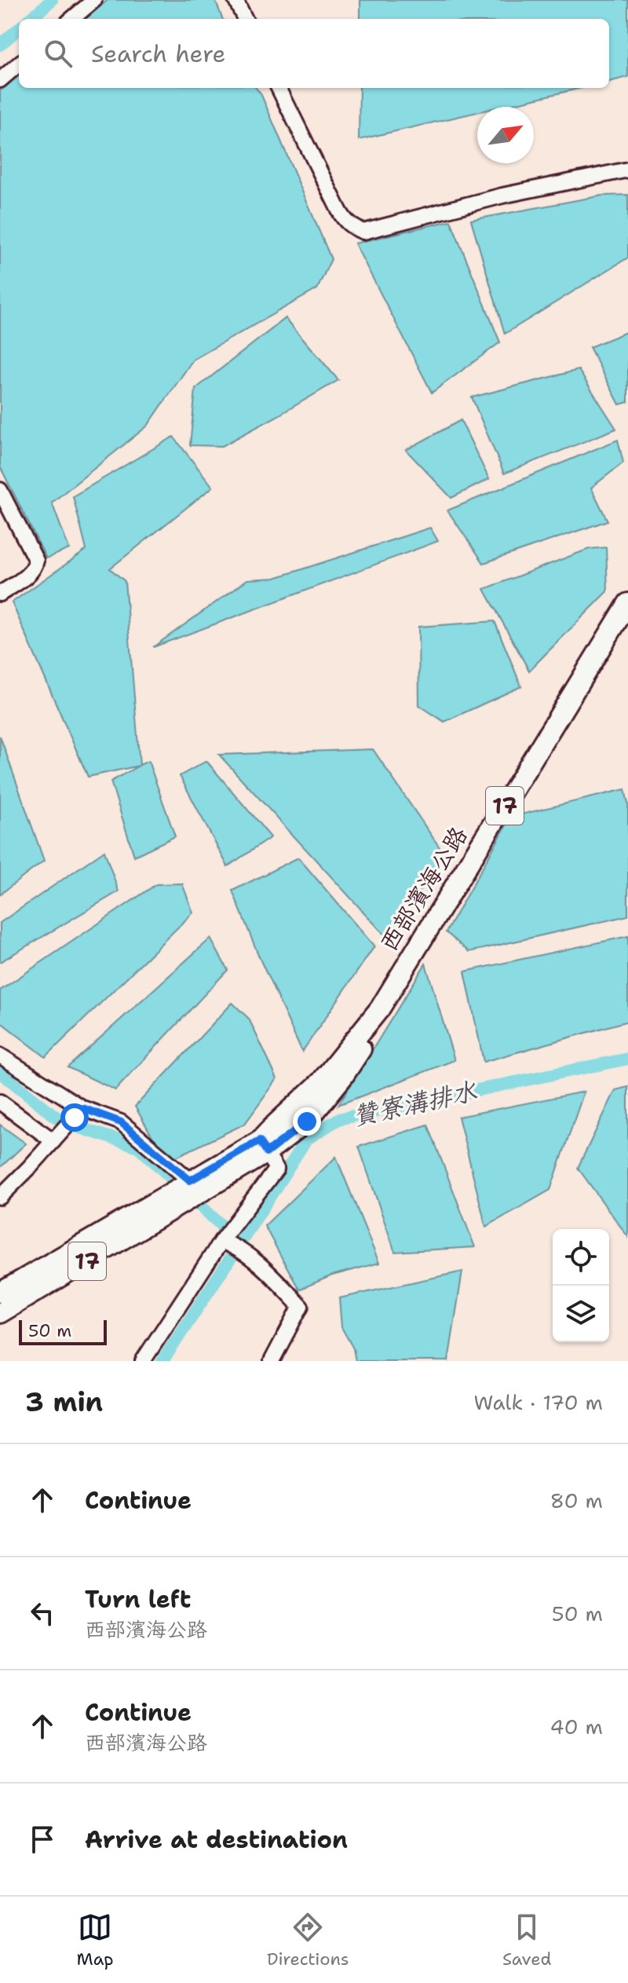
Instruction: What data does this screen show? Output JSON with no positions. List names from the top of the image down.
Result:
{
  "streets": {
    "main road": ["17", "西部濱海公路"]
  },
  "water": ["贊寮溝排水"],
  "scale_bar": "50 m",
  "north": "top right",
  "page": {
    "search": "Search here",
    "scale": "50 m",
    "heading": ["3 min", "Walk · 170 m"],
    "list": [
      ["Continue", "80 m"],
      ["Turn left", "西部濱海公路", "50 m"],
      ["Continue", "西部濱海公路", "40 m"],
      "Arrive at destination"
    ],
    "nav": ["Map", "Directions", "Saved"]
  }
}
